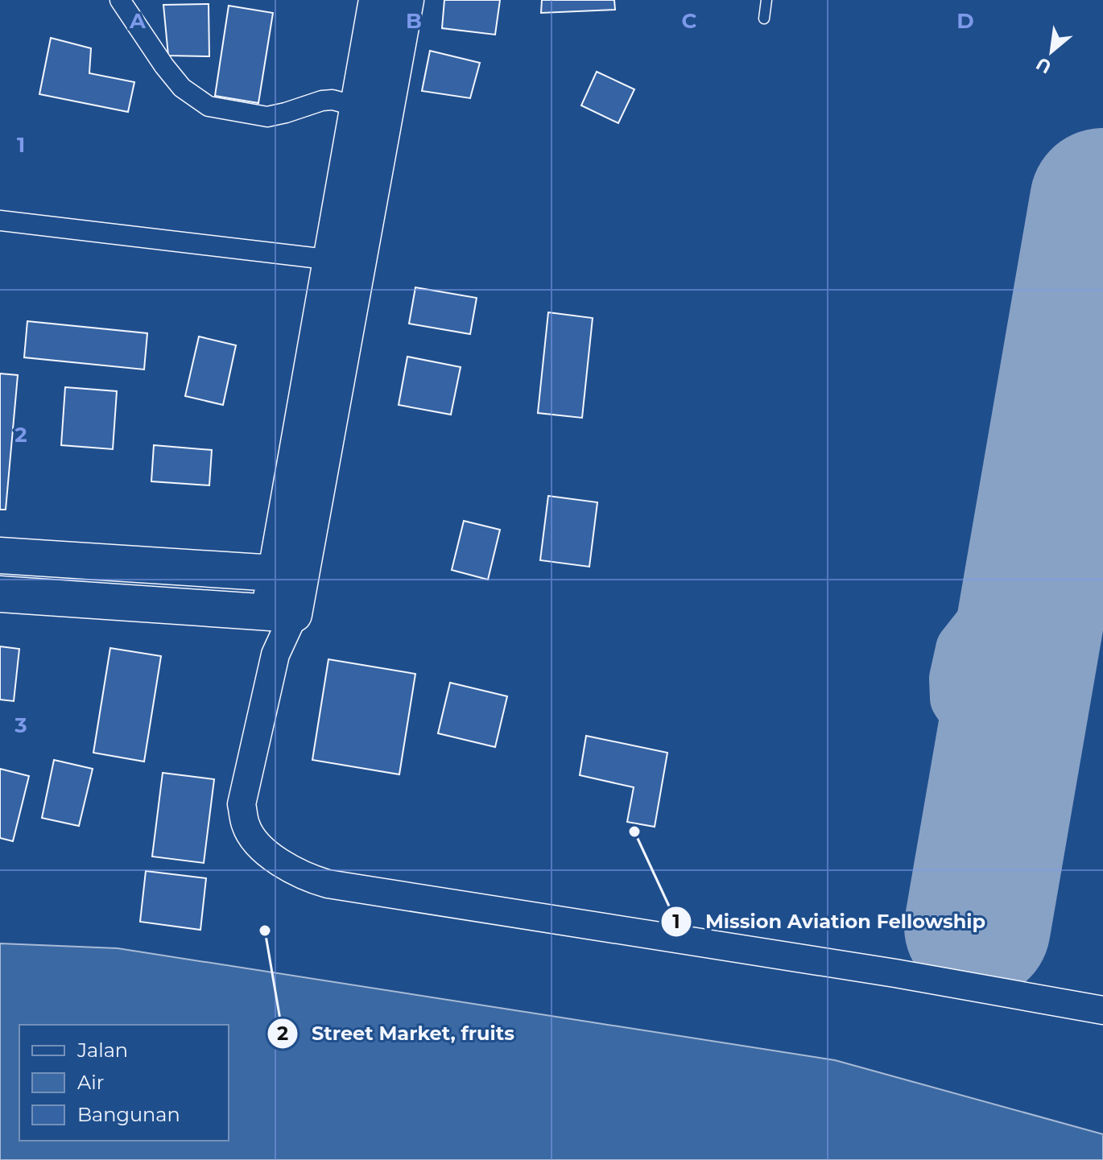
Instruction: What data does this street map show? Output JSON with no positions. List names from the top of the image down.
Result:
{
  "places": ["Mission Aviation Fellowship", "Street Market, fruits"],
  "legend": ["Jalan", "Air", "Bangunan"],
  "north": "bottom left",
  "grid": {
    "columns": [
      "A",
      "B",
      "C",
      "D"
    ],
    "rows": ["1", "2", "3"]
  }
}
